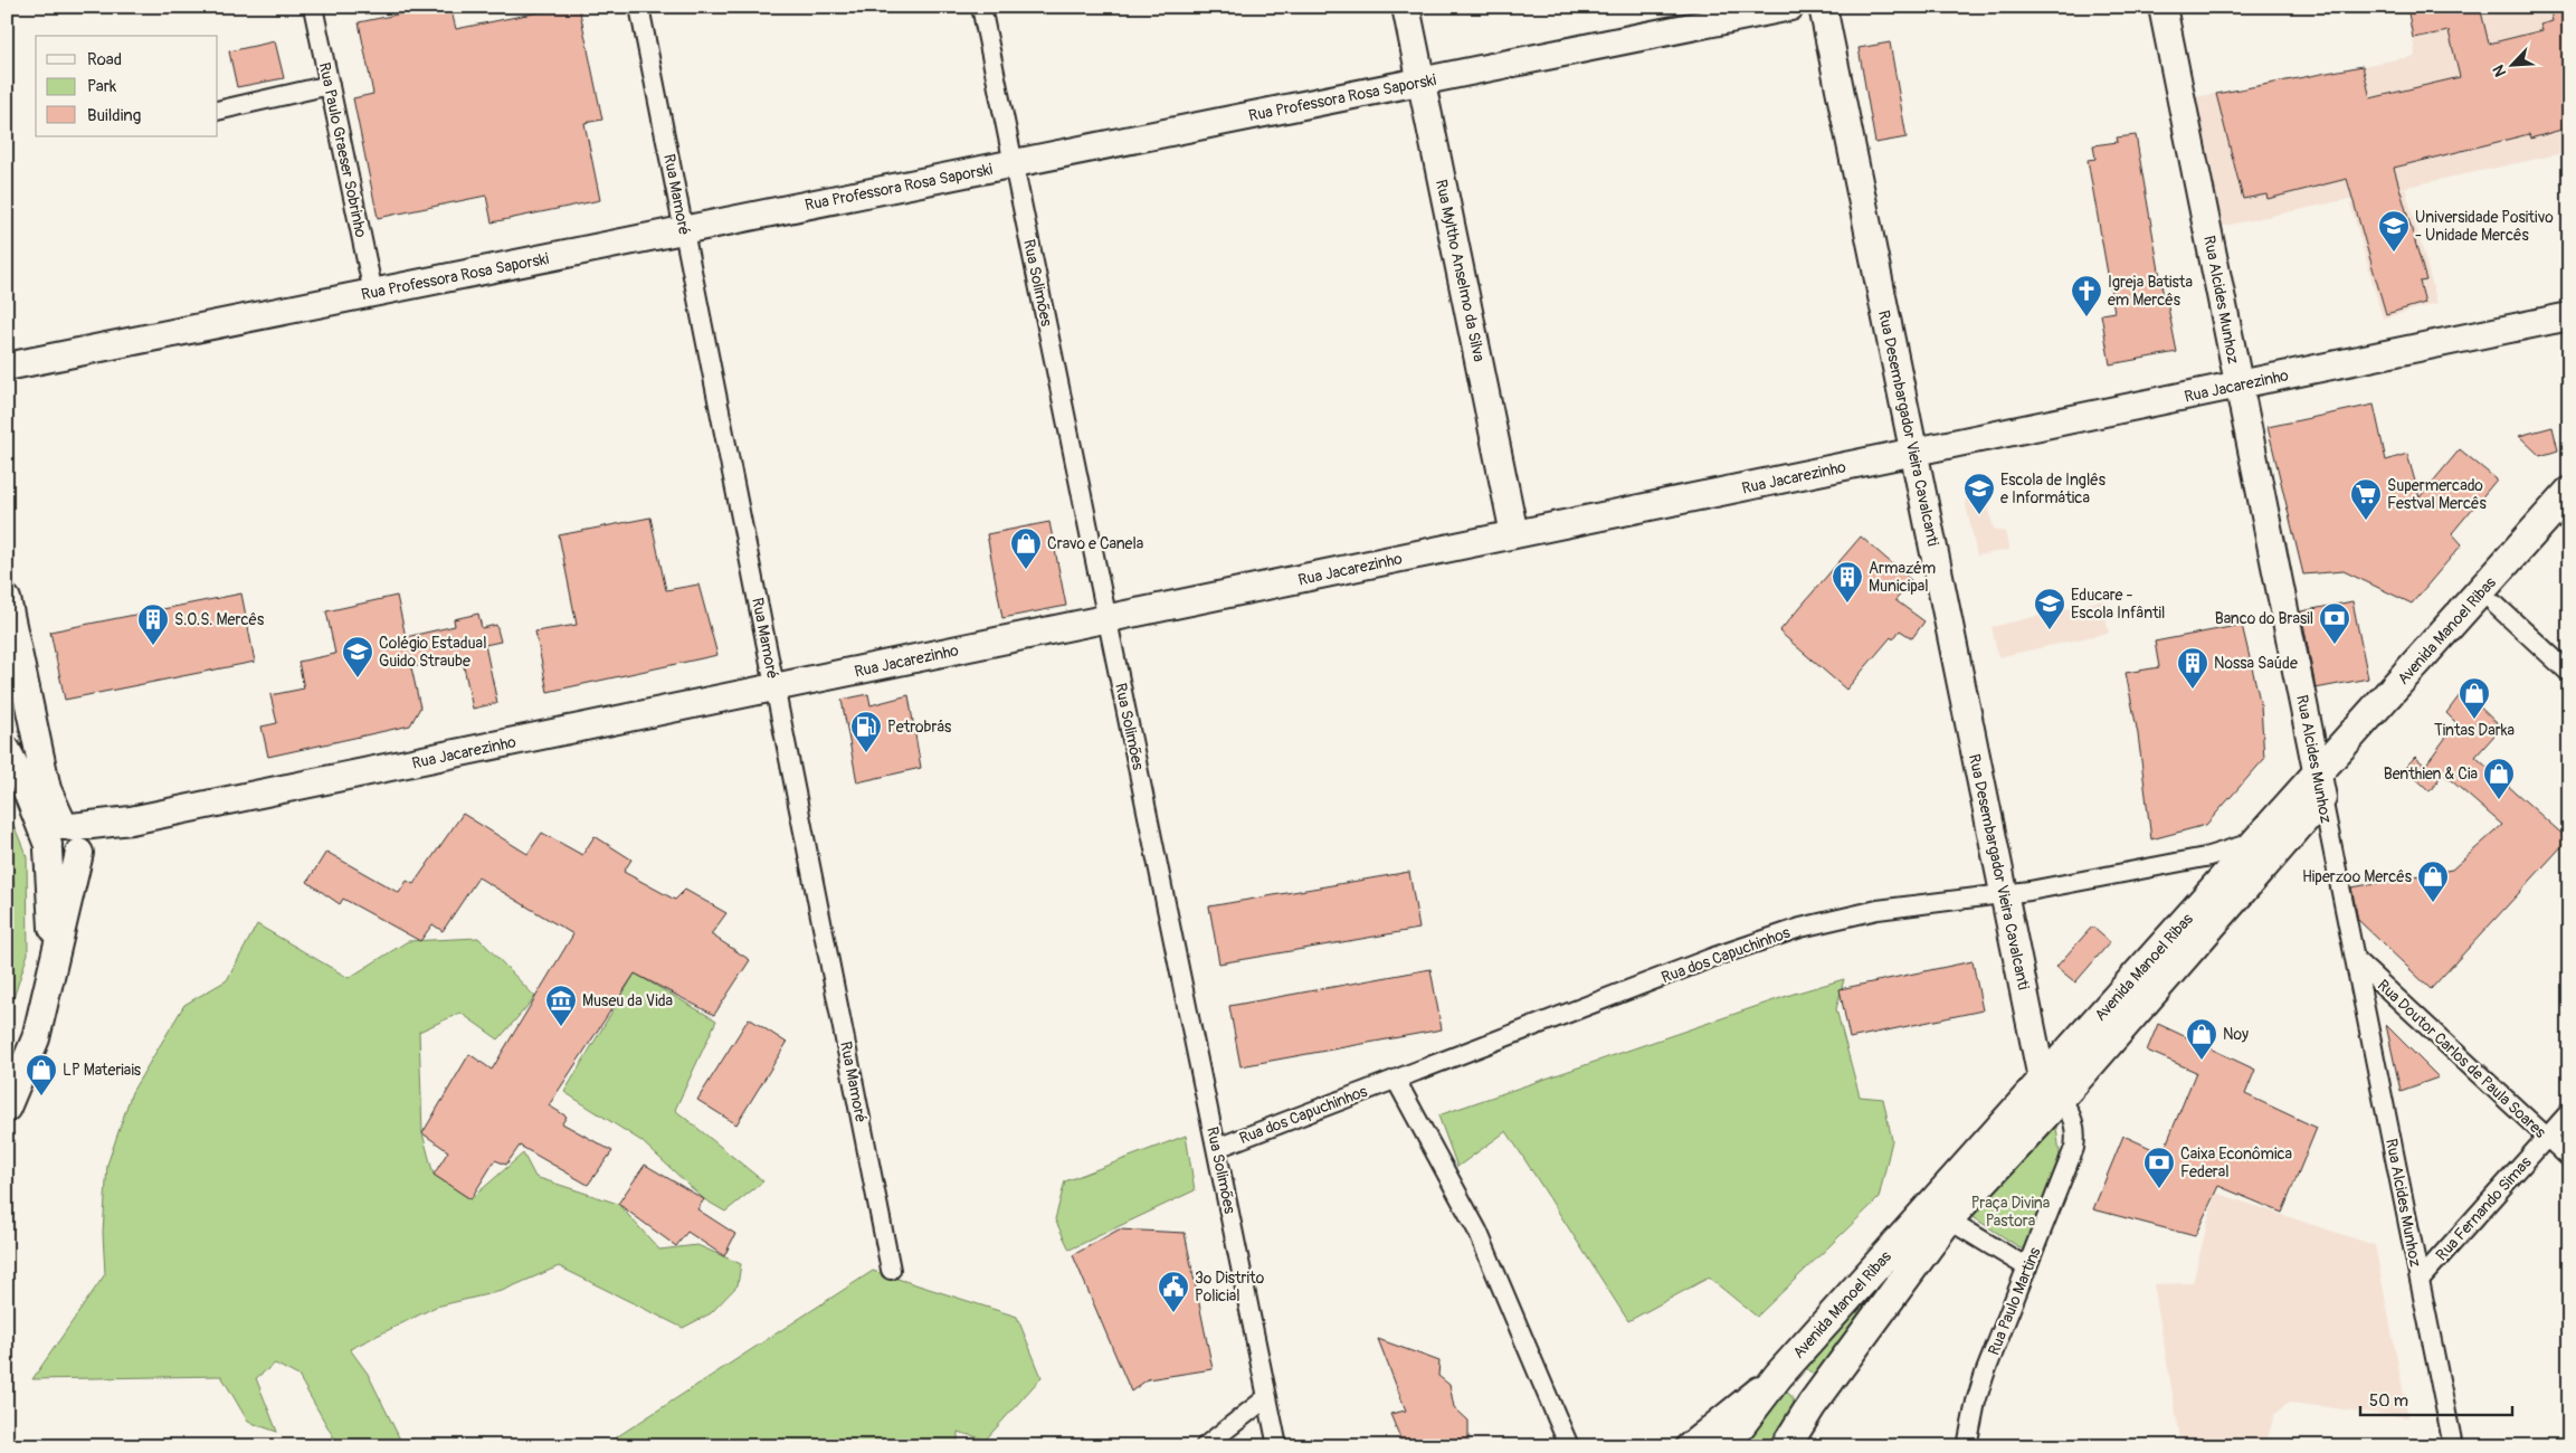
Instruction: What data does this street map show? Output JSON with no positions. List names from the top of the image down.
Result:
{
  "streets": {
    "main road": ["Avenida Manoel Ribas"],
    "street": [
      "Rua Professora Rosa Saporski",
      "Rua Paulo Graeser Sobrinho",
      "Rua Mamoré",
      "Rua Myltho Anselmo da Silva",
      "Rua Solimões",
      "Rua Alcides Munhoz",
      "Rua Jacarezinho",
      "Rua Desembargador Vieira Cavalcanti",
      "Rua dos Capuchinhos",
      "Rua Doutor Carlos de Paula Soares",
      "Rua Fernando Simas",
      "Rua Paulo Martins"
    ]
  },
  "crossings": [
    ["Rua Professora Rosa Saporski", "Rua Paulo Graeser Sobrinho"],
    ["Rua Professora Rosa Saporski", "Rua Mamoré"],
    ["Rua Professora Rosa Saporski", "Rua Myltho Anselmo da Silva"],
    ["Rua Professora Rosa Saporski", "Rua Solimões"],
    ["Rua Mamoré", "Rua Jacarezinho"],
    ["Rua Myltho Anselmo da Silva", "Rua Jacarezinho"],
    ["Rua Solimões", "Rua Jacarezinho"],
    ["Rua Solimões", "Rua dos Capuchinhos"],
    ["Rua Alcides Munhoz", "Rua Jacarezinho"],
    ["Rua Alcides Munhoz", "Avenida Manoel Ribas"],
    ["Rua Alcides Munhoz", "Rua Doutor Carlos de Paula Soares"],
    ["Rua Alcides Munhoz", "Rua Fernando Simas"],
    ["Rua Jacarezinho", "Rua Desembargador Vieira Cavalcanti"],
    ["Rua Desembargador Vieira Cavalcanti", "Avenida Manoel Ribas"],
    ["Rua Desembargador Vieira Cavalcanti", "Rua dos Capuchinhos"],
    ["Rua Desembargador Vieira Cavalcanti", "Rua Paulo Martins"],
    ["Avenida Manoel Ribas", "Rua dos Capuchinhos"],
    ["Avenida Manoel Ribas", "Rua Paulo Martins"],
    ["Rua Doutor Carlos de Paula Soares", "Rua Fernando Simas"]
  ],
  "parks": ["Praça Divina Pastora"],
  "places": {
    "school or university": [
      "Universidade Positivo - Unidade Mercês",
      "Escola de Inglês e Informática",
      "Educare - Escola Infântil",
      "Colégio Estadual Guido Straube"
    ],
    "church": ["Igreja Batista em Mercês"],
    "supermarket": ["Supermercado Festval Mercês"],
    "shop": [
      "Cravo e Canela",
      "Tintas Darka",
      "Benthien & Cia",
      "Hiperzoo Mercês",
      "Noy",
      "LP Materiais"
    ],
    "building": ["Armazém Municipal", "S.O.S. Mercês", "Nossa Saúde"],
    "bank": ["Banco do Brasil", "Caixa Econômica Federal"],
    "fuel station": ["Petrobrás"],
    "museum": ["Museu da Vida"],
    "public building": ["3º Distrito Policial"]
  },
  "legend": ["Road", "Park", "Building"],
  "scale_bar": "50 m",
  "north": "bottom left"
}
